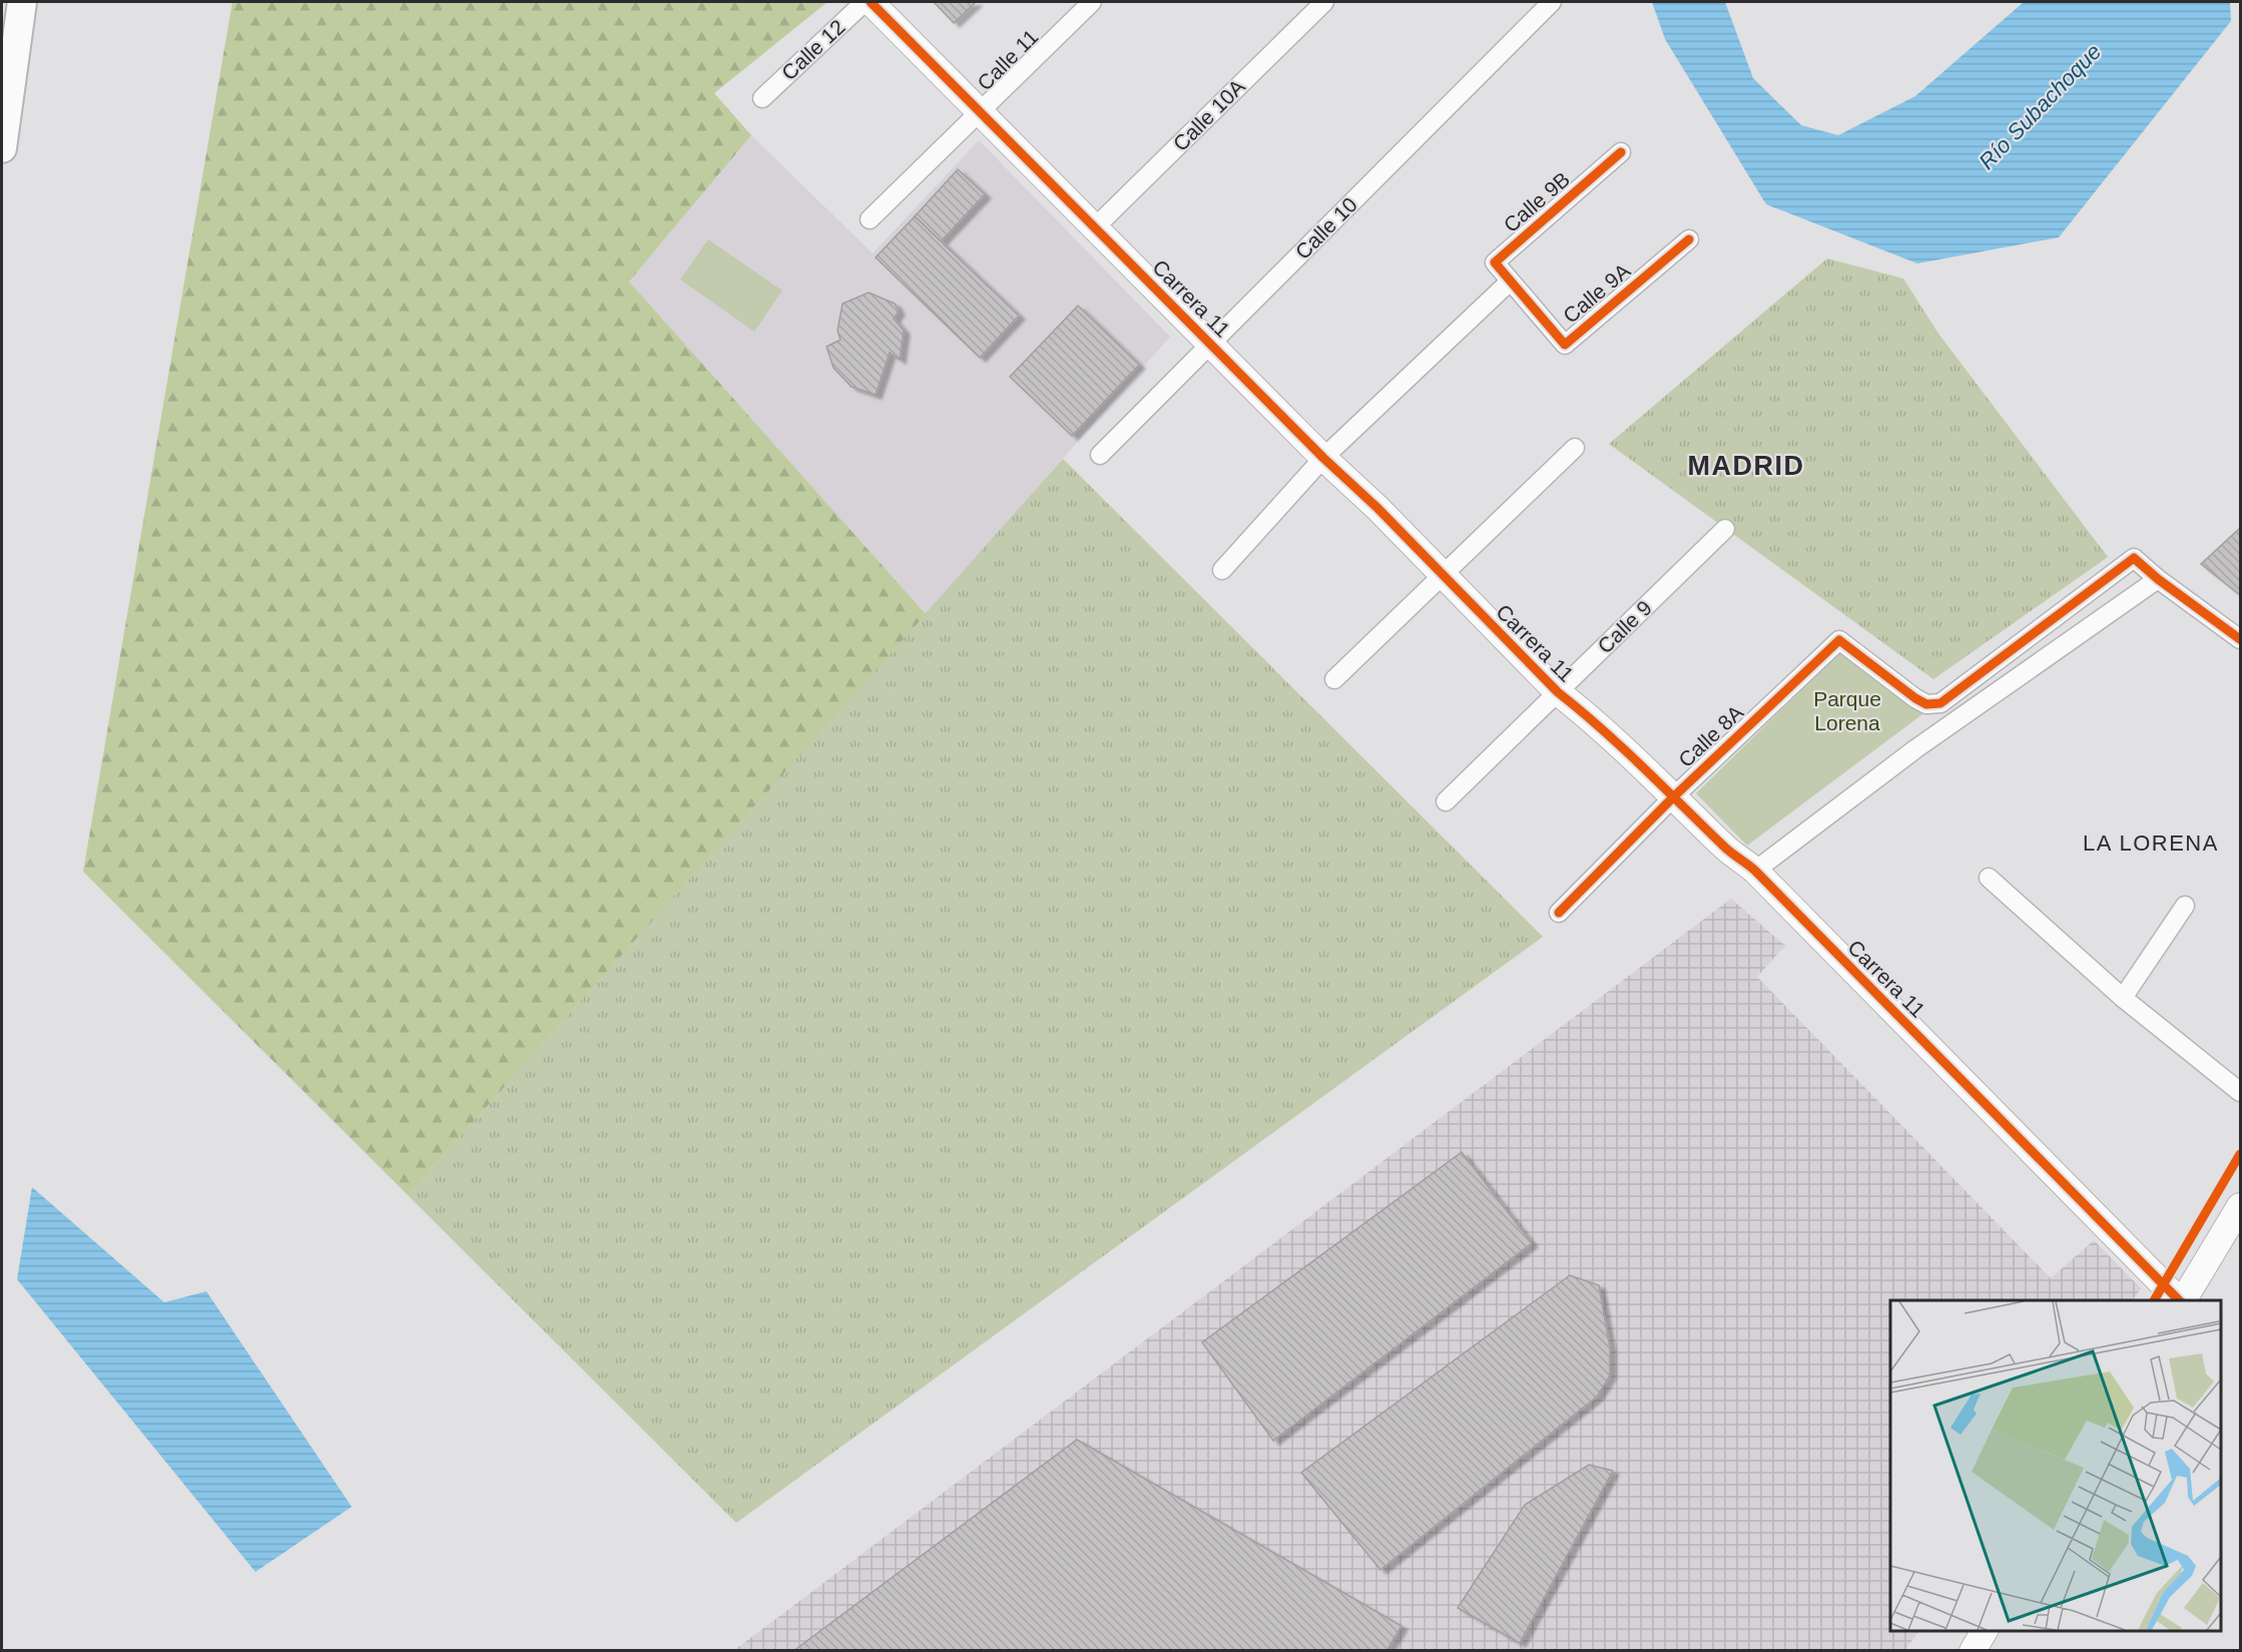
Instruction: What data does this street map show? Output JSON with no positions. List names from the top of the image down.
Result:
{
  "streets": {
    "street": [
      "Calle 12",
      "Calle 11",
      "Calle 10A",
      "Calle 9B",
      "Calle 10",
      "Calle 9A",
      "Carrera 11",
      "Calle 9",
      "Calle 8A"
    ]
  },
  "crossings": [
    ["Calle 11", "Carrera 11"],
    ["Calle 10A", "Carrera 11"],
    ["Calle 9B", "Calle 9A"],
    ["Calle 10", "Carrera 11"],
    ["Carrera 11", "Calle 9"],
    ["Carrera 11", "Calle 8A"]
  ],
  "districts": ["MADRID", "LA LORENA"],
  "water": ["Río Subachoque"],
  "parks": ["Parque Lorena"]
}
